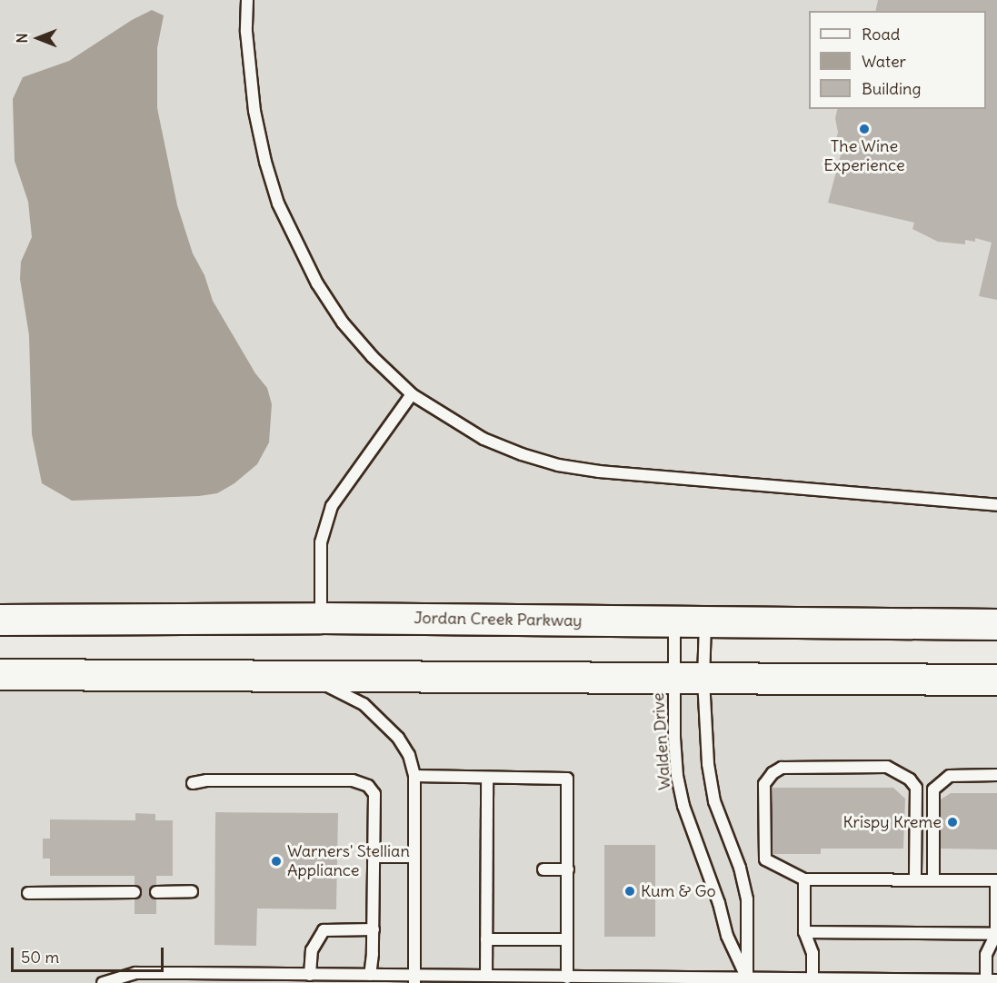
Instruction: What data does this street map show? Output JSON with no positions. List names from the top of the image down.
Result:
{
  "streets": {
    "main road": ["Jordan Creek Parkway"],
    "lane": ["Walden Drive"]
  },
  "crossings": [
    ["Jordan Creek Parkway", "Walden Drive"]
  ],
  "places": [
    "The Wine Experience",
    "Krispy Kreme",
    "Warners' Stellian Appliance",
    "Kum & Go"
  ],
  "legend": ["Road", "Water", "Building"],
  "scale_bar": "50 m",
  "north": "left"
}
